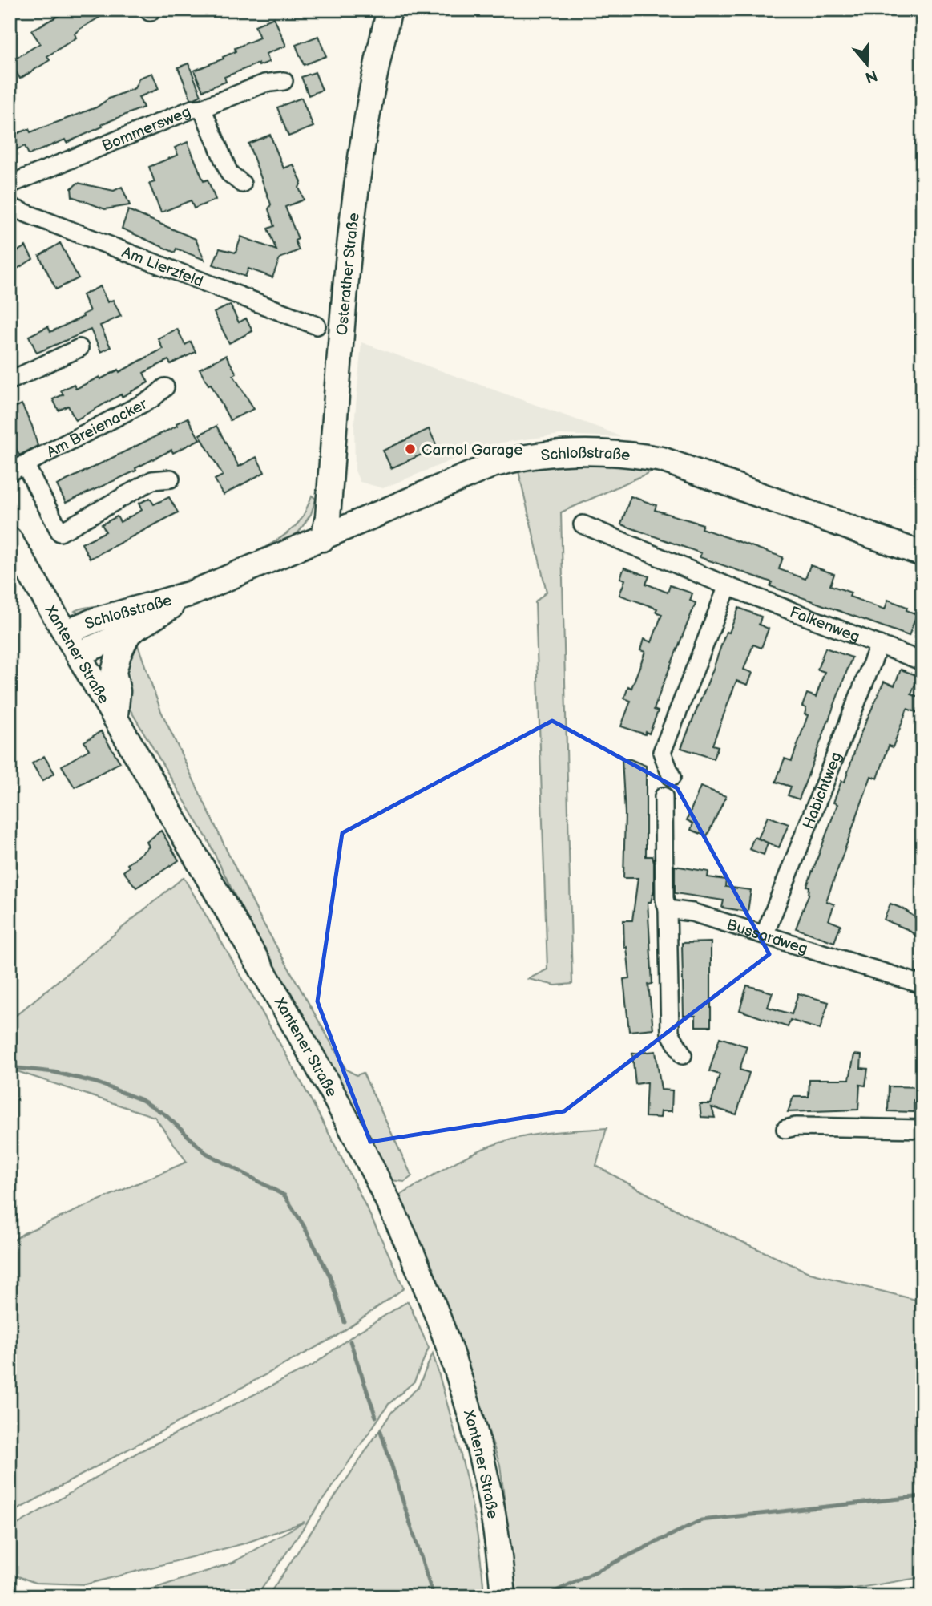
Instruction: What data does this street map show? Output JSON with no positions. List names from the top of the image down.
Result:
{
  "streets": {
    "main road": ["Osterather Straße", "Schloßstraße", "Xantener Straße"],
    "street": [
      "Bommersweg",
      "Am Lierzfeld",
      "Am Breienacker",
      "Falkenweg",
      "Habichtweg",
      "Bussardweg"
    ]
  },
  "crossings": [
    ["Osterather Straße", "Schloßstraße"],
    ["Schloßstraße", "Xantener Straße"],
    ["Falkenweg", "Habichtweg"],
    ["Habichtweg", "Bussardweg"]
  ],
  "places": ["Carnol Garage"],
  "north": "bottom"
}
